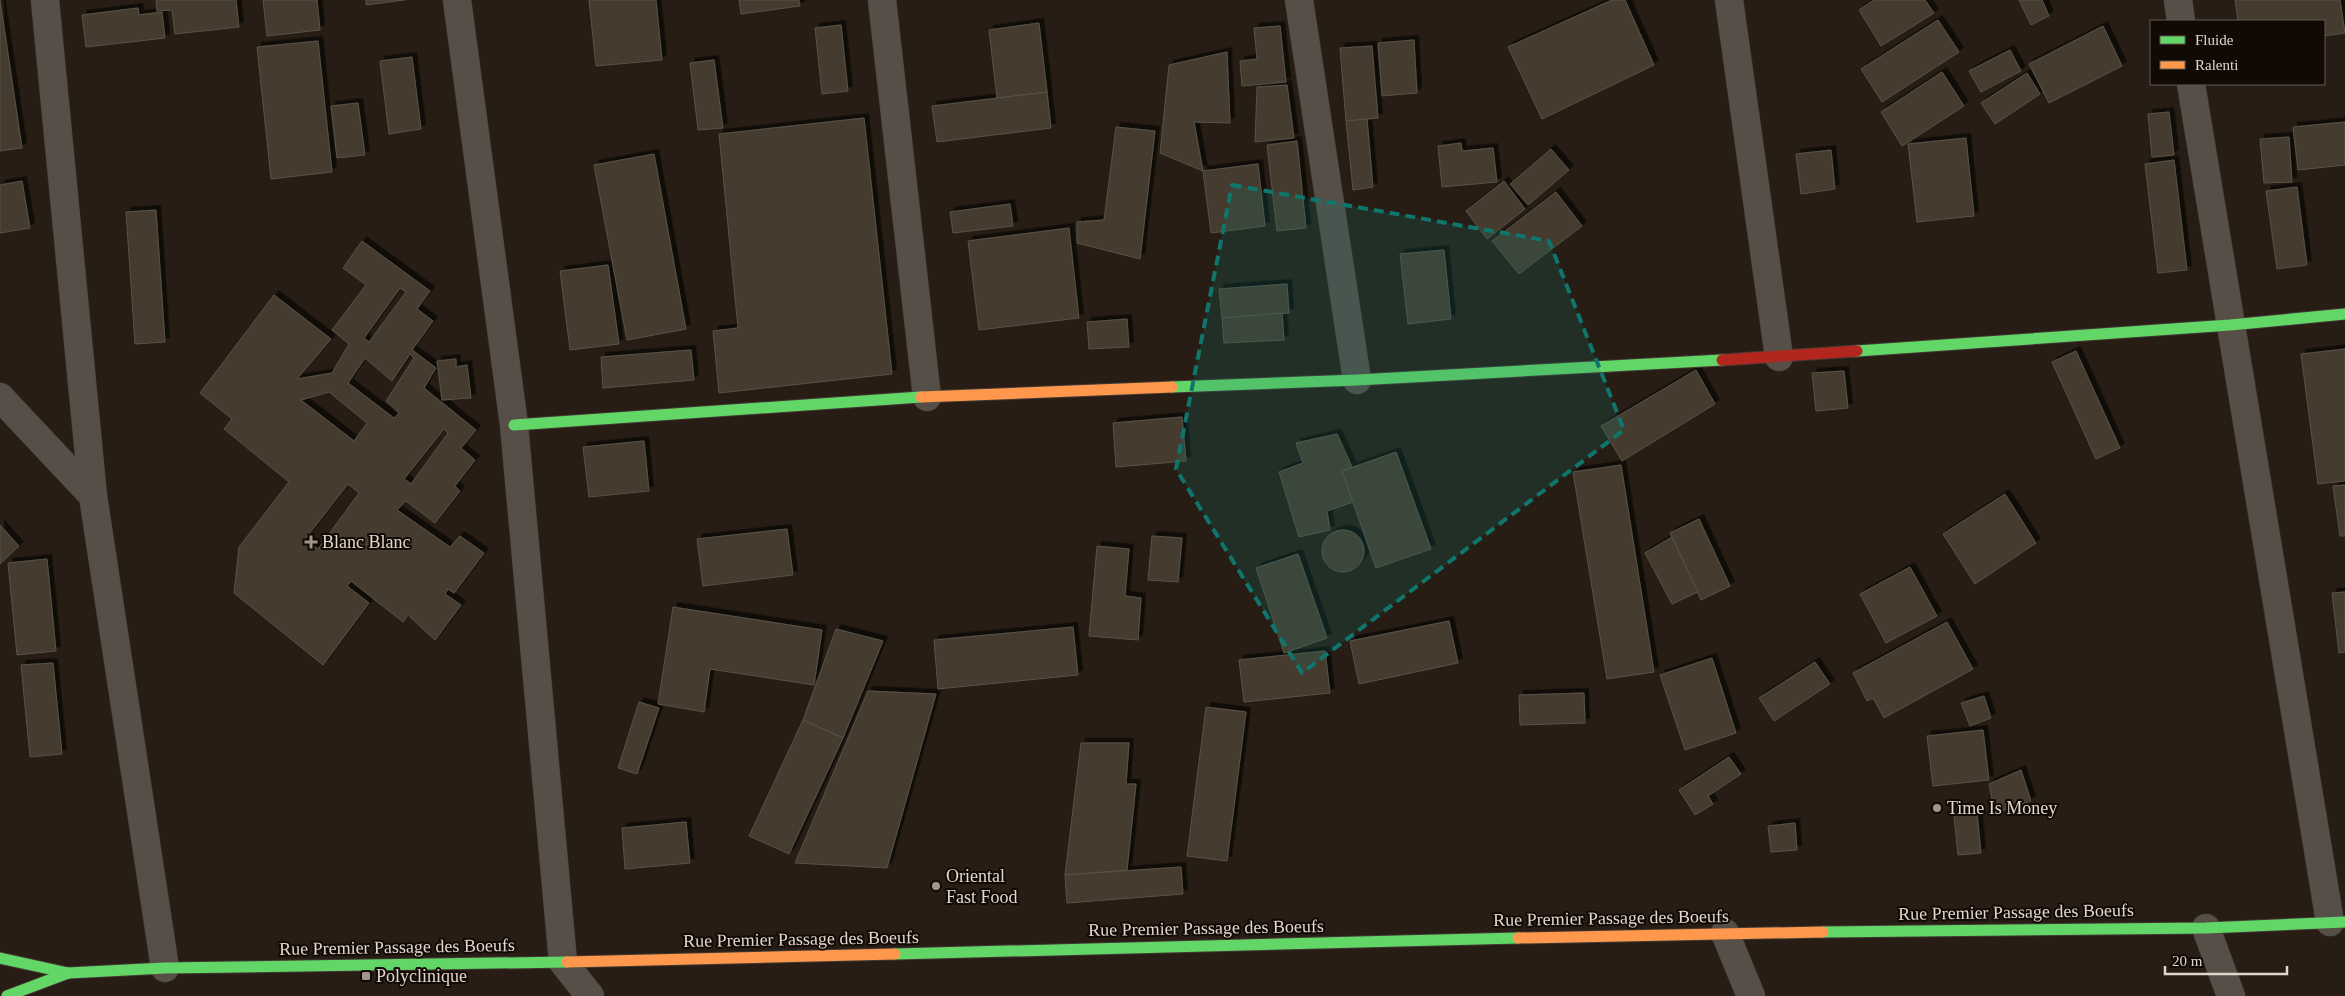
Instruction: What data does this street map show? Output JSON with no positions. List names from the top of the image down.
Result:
{
  "streets": {
    "main road": ["Rue Premier Passage des Boeufs"]
  },
  "places": {
    "health": ["Blanc Blanc"],
    "other": ["Time Is Money", "Oriental Fast Food"],
    "transit": ["Polyclinique"]
  },
  "legend": ["Fluide", "Ralenti"],
  "scale_bar": "20 m"
}
